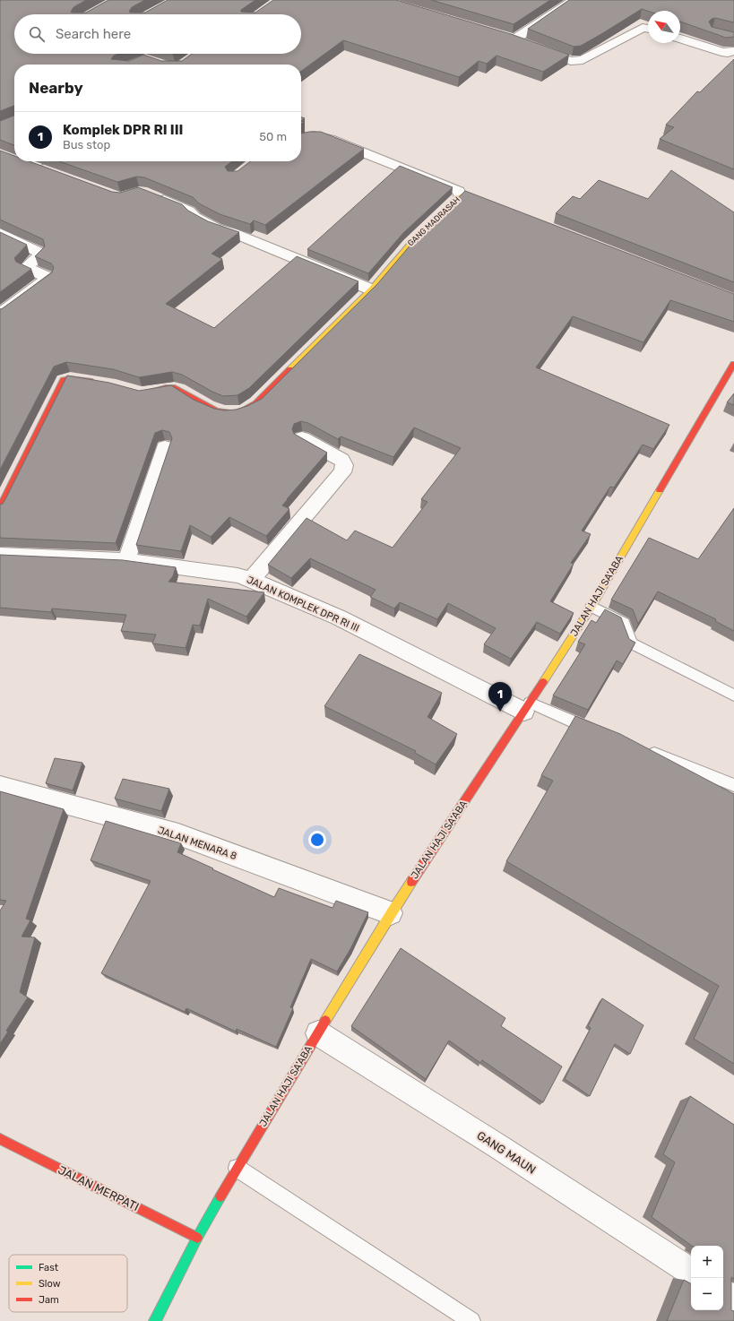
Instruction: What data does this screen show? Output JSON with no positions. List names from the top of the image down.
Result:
{
  "streets": {
    "street": [
      "GANG MADRASAH",
      "JALAN HAJI SA'ABA",
      "JALAN KOMPLEK DPR RI III",
      "JALAN MENARA 8",
      "GANG MAUN",
      "JALAN MERPATI"
    ]
  },
  "crossings": [
    ["JALAN HAJI SA'ABA", "JALAN KOMPLEK DPR RI III"],
    ["JALAN HAJI SA'ABA", "JALAN MENARA 8"],
    ["JALAN HAJI SA'ABA", "GANG MAUN"],
    ["JALAN HAJI SA'ABA", "JALAN MERPATI"]
  ],
  "legend": ["Fast", "Slow", "Jam"],
  "north": "top left",
  "page": {
    "search": "Search here",
    "heading": "Nearby",
    "list": [
      {
        "mark": "1",
        "name": "Komplek DPR RI III",
        "note": "Bus stop",
        "value": "50 m"
      }
    ],
    "pins": "1",
    "map_buttons": ["+", "−"]
  }
}
